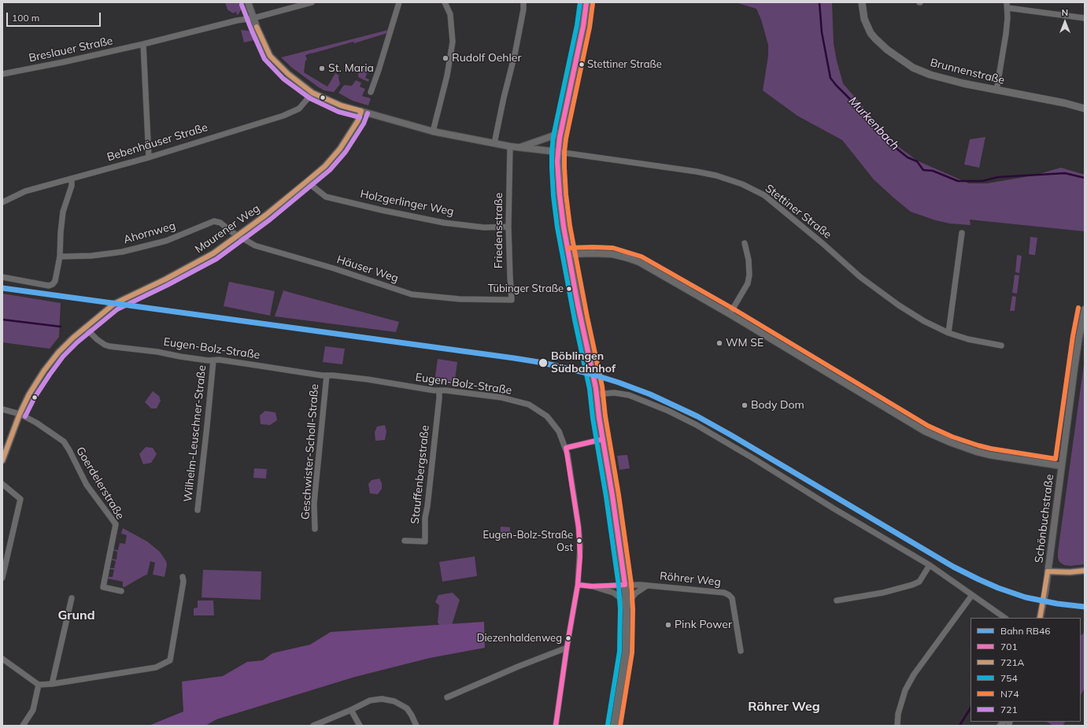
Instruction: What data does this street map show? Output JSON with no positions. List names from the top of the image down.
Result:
{
  "streets": {
    "main road": ["Brunnenstraße"],
    "street": [
      "Breslauer Straße",
      "Bebenhäuser Straße",
      "Holzgerlinger Weg",
      "Stettiner Straße",
      "Maurener Weg",
      "Friedensstraße",
      "Ahornweg",
      "Häuser Weg",
      "Eugen-Bolz-Straße",
      "Wilhelm-Leuschner-Straße",
      "Geschwister-Scholl-Straße",
      "Stauffenbergstraße",
      "Goerdelerstraße",
      "Schönbuchstraße",
      "Röhrer Weg"
    ]
  },
  "crossings": [
    ["Holzgerlinger Weg", "Maurener Weg"],
    ["Holzgerlinger Weg", "Friedensstraße"],
    ["Maurener Weg", "Ahornweg"],
    ["Maurener Weg", "Häuser Weg"],
    ["Maurener Weg", "Eugen-Bolz-Straße"],
    ["Maurener Weg", "Goerdelerstraße"],
    ["Friedensstraße", "Häuser Weg"],
    ["Ahornweg", "Häuser Weg"],
    ["Eugen-Bolz-Straße", "Wilhelm-Leuschner-Straße"],
    ["Eugen-Bolz-Straße", "Geschwister-Scholl-Straße"],
    ["Eugen-Bolz-Straße", "Stauffenbergstraße"]
  ],
  "districts": ["Grund", "Röhrer Weg"],
  "water": ["Murkenbach"],
  "places": [
    "Rudolf Oehler",
    "Stettiner Straße",
    "St. Maria",
    "Tübinger Straße",
    "WM SE",
    "Böblingen Südbahnhof",
    "Body Dom",
    "Eugen-Bolz-Straße Ost",
    "Pink Power",
    "Diezenhaldenweg"
  ],
  "lines": [
    "transit line 701",
    "transit line 754",
    "transit line N74",
    "transit line 721",
    "transit line 721A",
    "rail line RB46"
  ],
  "legend": [
    "Bahn RB46",
    "701",
    "721A",
    "754",
    "N74",
    "721"
  ],
  "scale_bar": "100 m",
  "north": "top"
}
